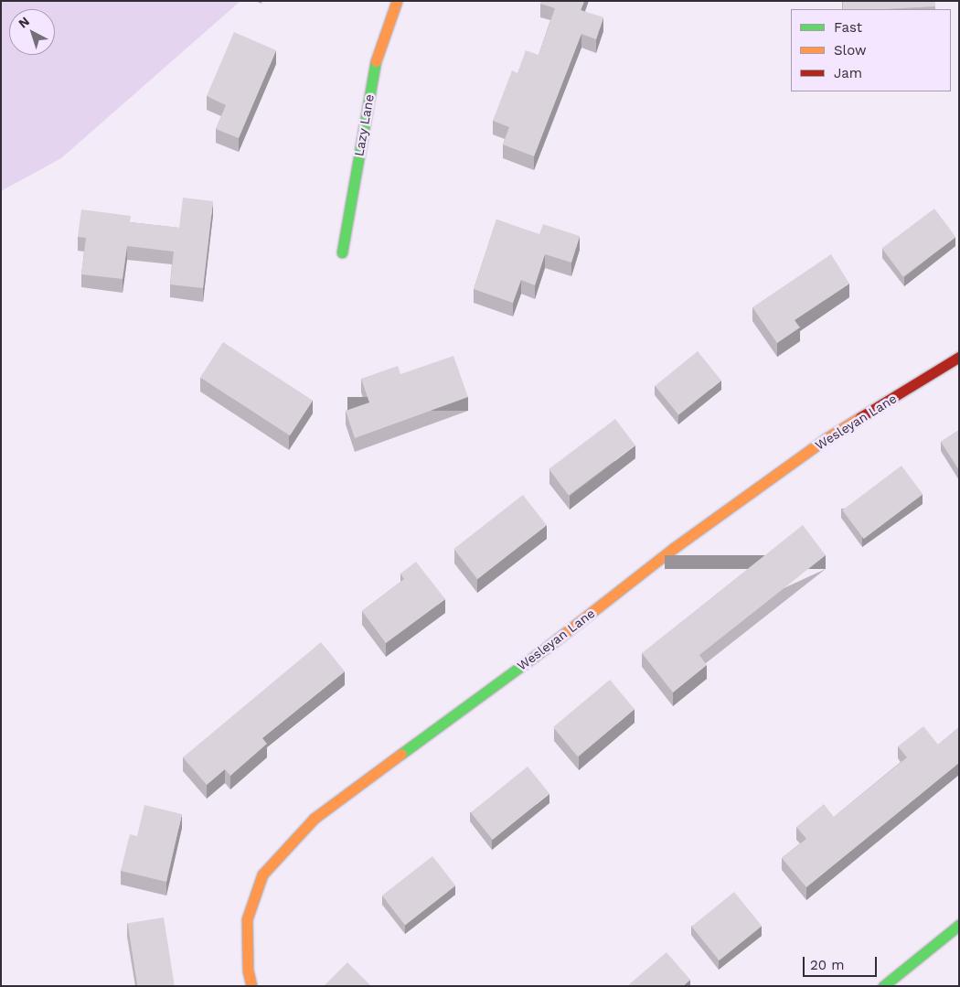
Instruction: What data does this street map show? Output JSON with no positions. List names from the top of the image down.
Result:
{
  "streets": {
    "street": ["Lazy Lane", "Wesleyan Lane"]
  },
  "legend": ["Fast", "Slow", "Jam"],
  "scale_bar": "20 m",
  "north": "top left"
}
